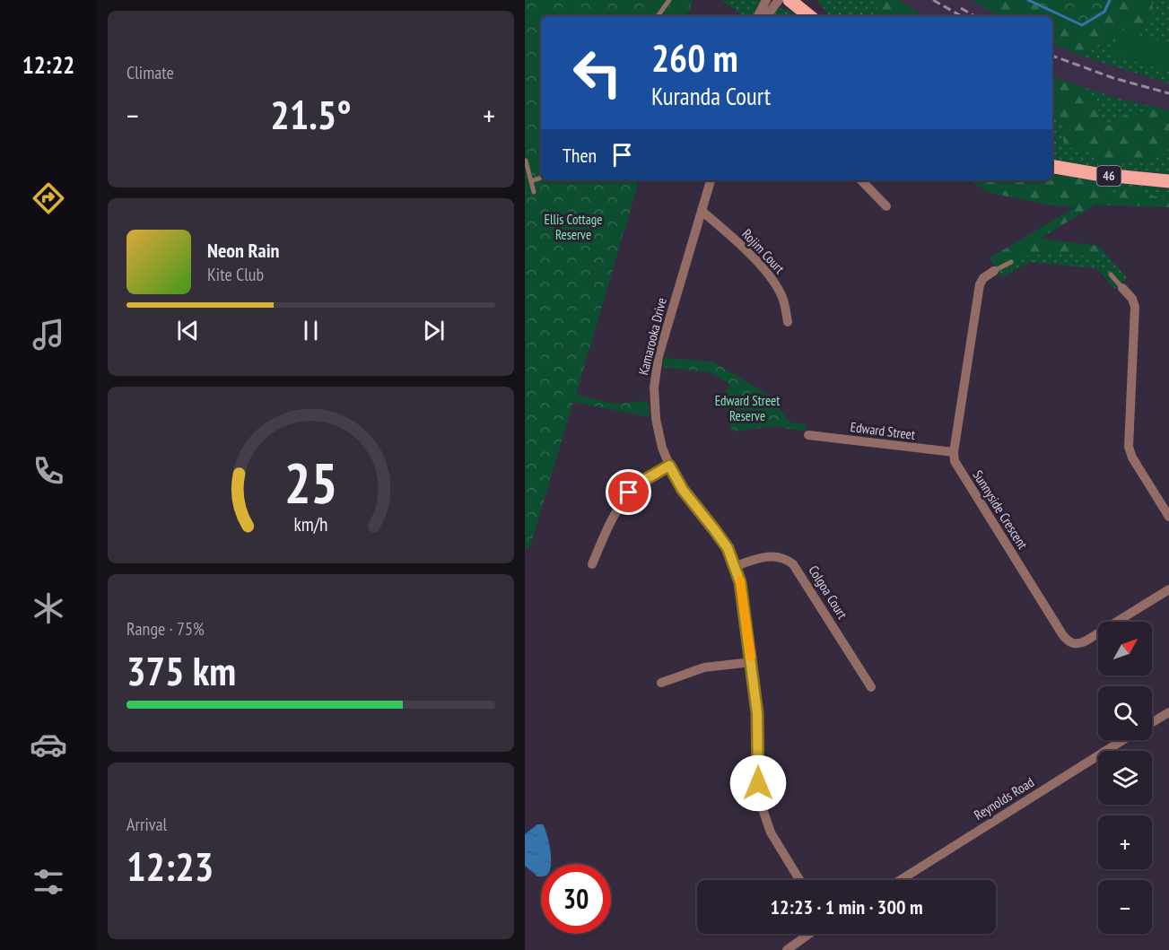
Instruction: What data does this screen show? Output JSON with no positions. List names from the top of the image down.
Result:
{
  "streets": {
    "main road": ["46"],
    "street": [
      "Rojim Court",
      "Kamarooka Drive",
      "Edward Street",
      "Sunnyside Crescent",
      "Colgoa Court",
      "Reynolds Road"
    ]
  },
  "crossings": [
    ["Rojim Court", "Kamarooka Drive"],
    ["Kamarooka Drive", "Colgoa Court"],
    ["Edward Street", "Sunnyside Crescent"]
  ],
  "parks": ["Ellis Cottage Reserve", "Edward Street Reserve"],
  "north": "top right",
  "page": {
    "tabs": "12:22",
    "tile": [
      "Climate",
      ["Range · 75%", "375 km"],
      ["Arrival", "12:23"]
    ],
    "turn": ["260 m", "Kuranda Court"],
    "heat": ["−", "21.5°", "+"],
    "then": "Then",
    "song": ["Neon Rain", "Kite Club"],
    "map_buttons": ["+", "−"],
    "limit": "30",
    "trip": "12:23 · 1 min · 300 m",
    "gauge": ["25", "km/h"]
  }
}
